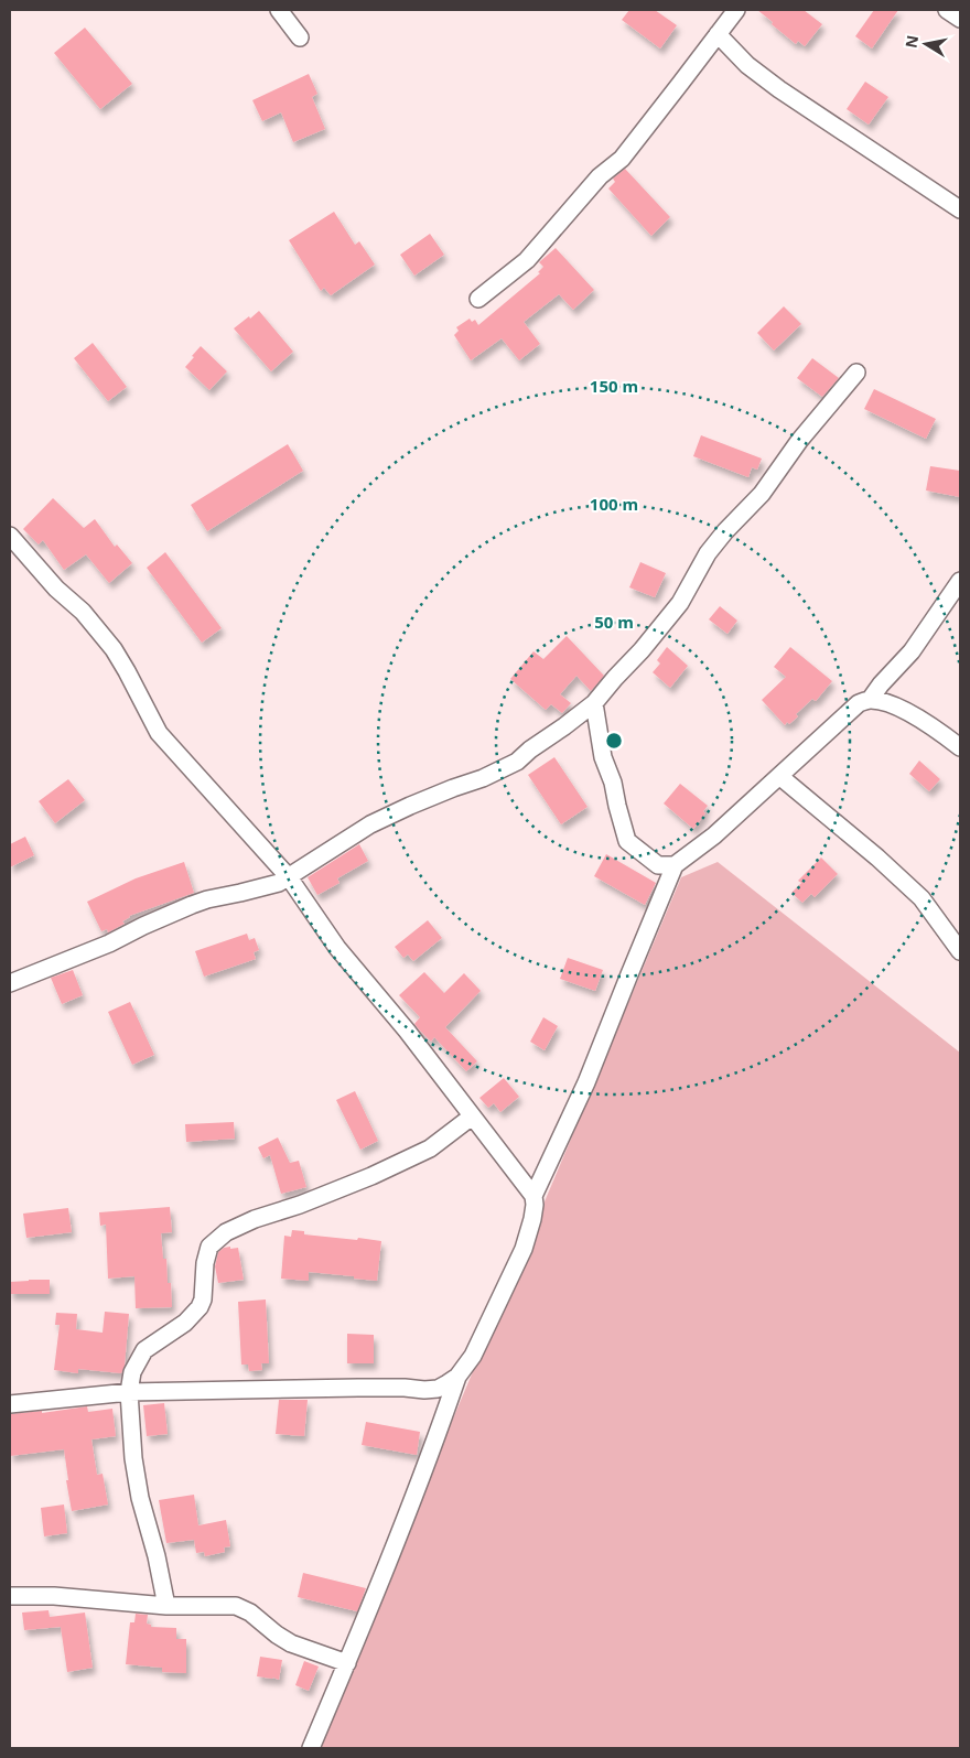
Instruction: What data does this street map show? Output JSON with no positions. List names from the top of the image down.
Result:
{
  "north": "left",
  "rings": ["150 m", "100 m", "50 m"]
}
